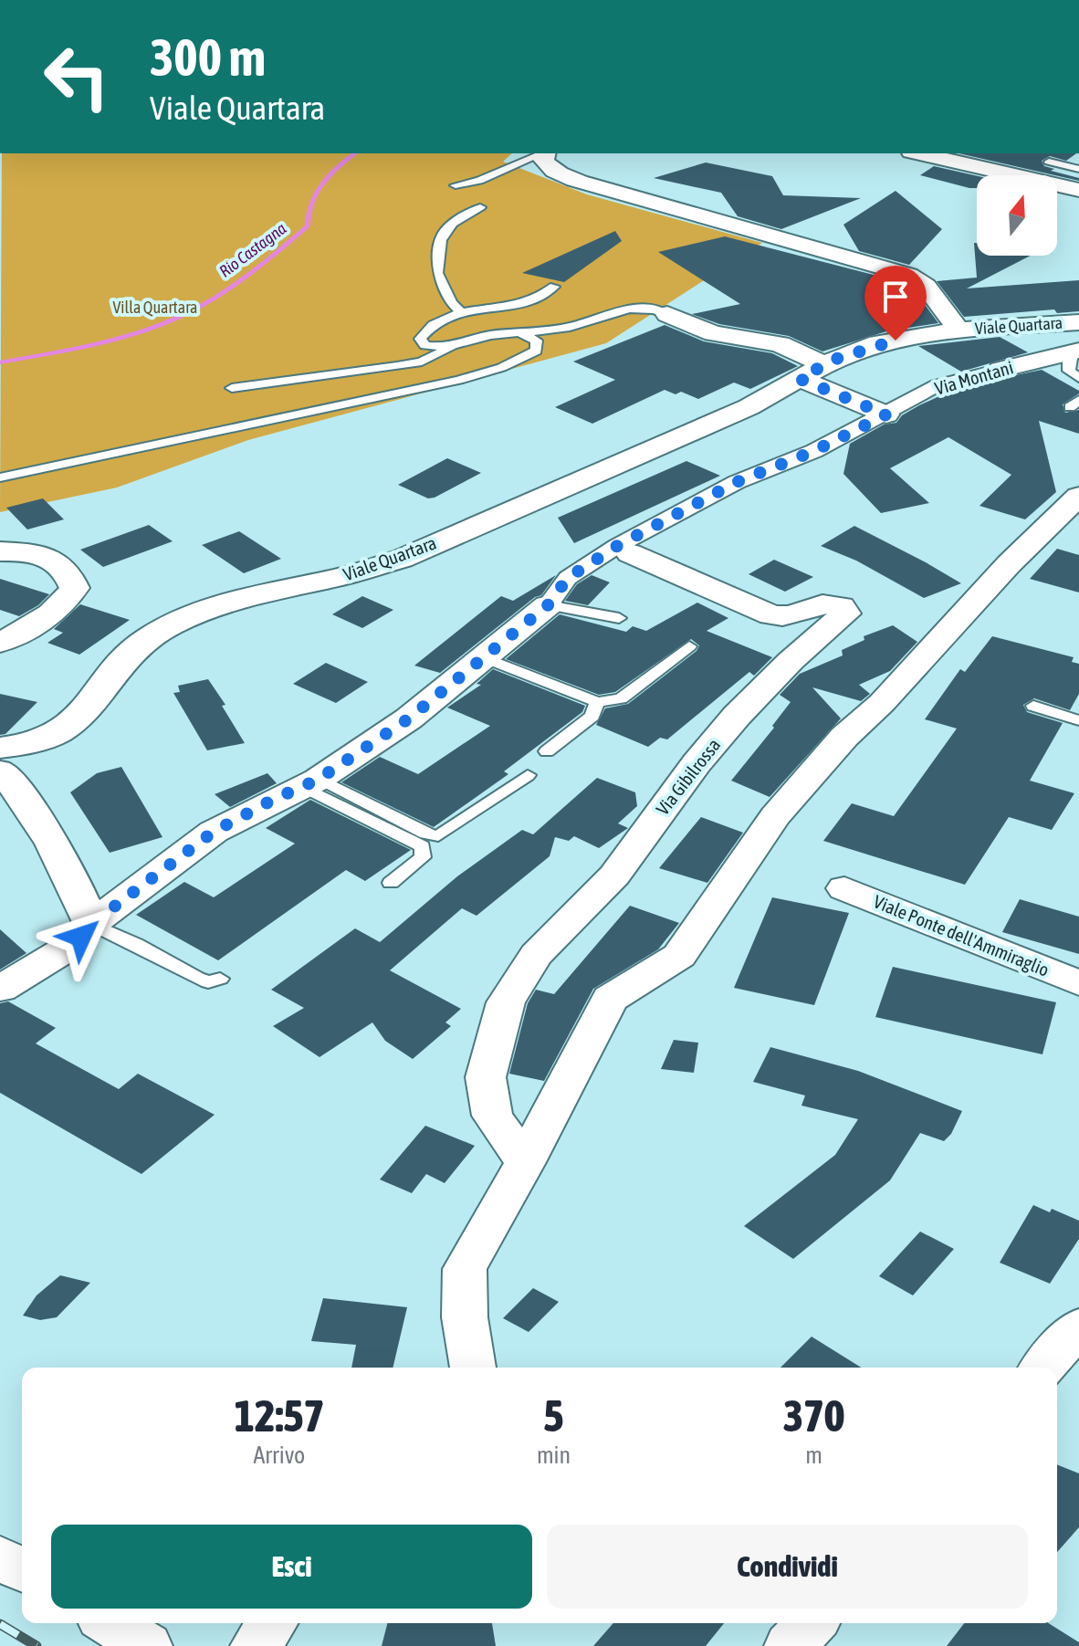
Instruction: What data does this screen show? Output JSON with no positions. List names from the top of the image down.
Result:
{
  "streets": {
    "street": [
      "Viale Quartara",
      "Via Montani",
      "Via Gibilrossa",
      "Viale Ponte dell'Ammiraglio"
    ]
  },
  "water": ["Rio Castagna"],
  "parks": ["Villa Quartara"],
  "north": "top",
  "page": {
    "turn": ["300 m", "Viale Quartara"],
    "eta": [
      "12:57",
      "Arrivo",
      "5",
      "min",
      "370",
      "m"
    ],
    "buttons": ["Esci", "Condividi"]
  }
}
